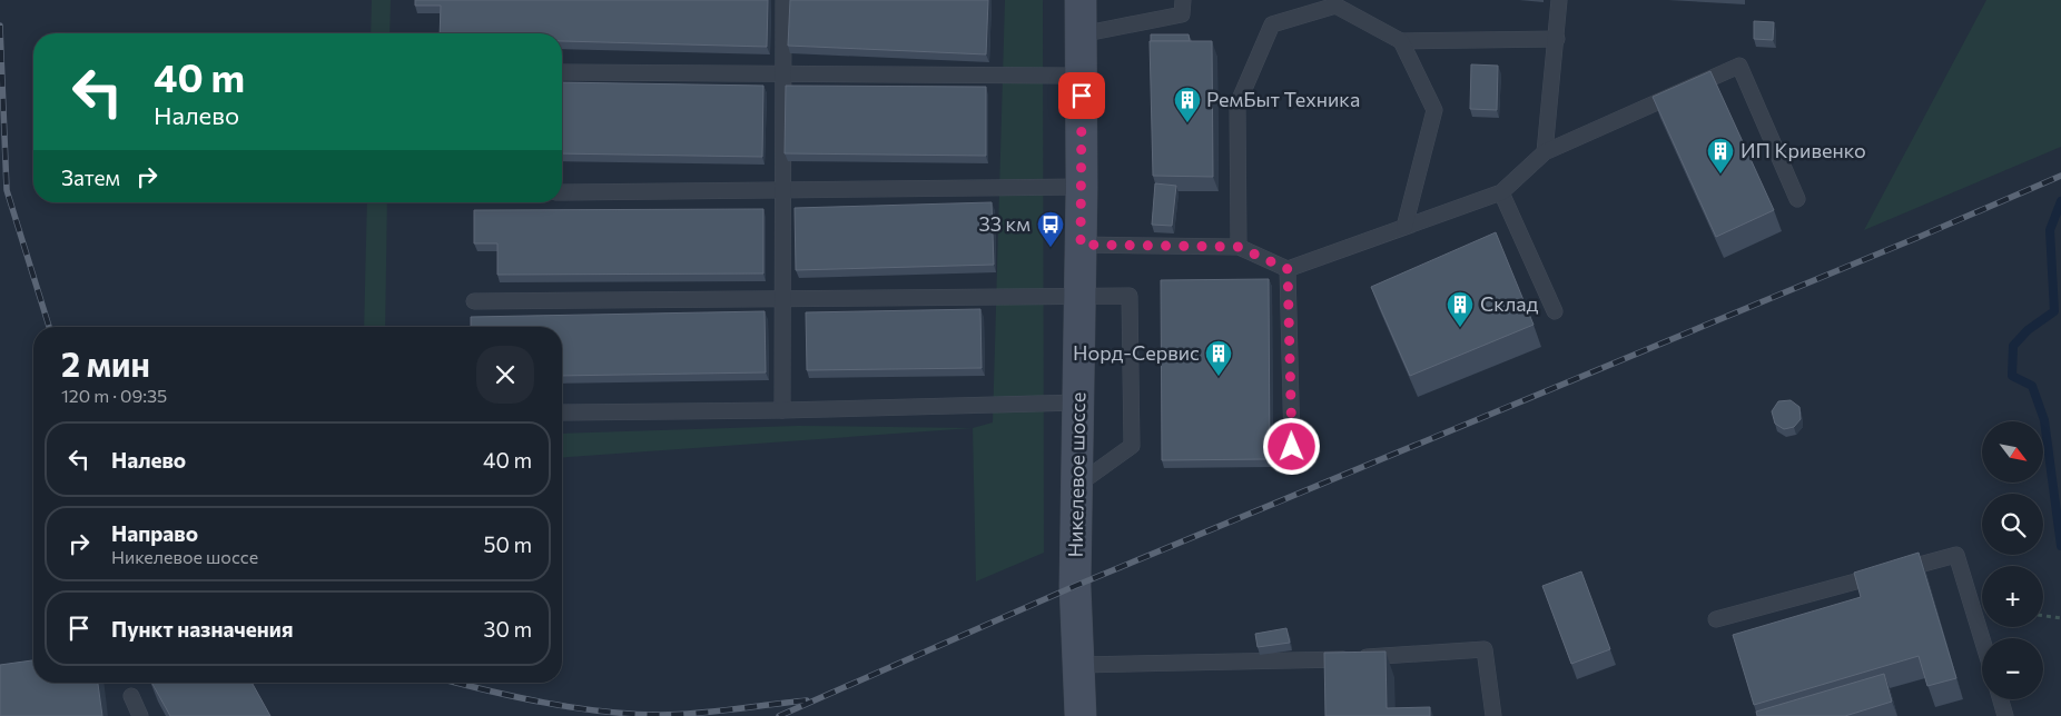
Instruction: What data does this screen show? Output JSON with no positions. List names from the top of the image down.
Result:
{
  "streets": {
    "main road": ["Никелевое шоссе"]
  },
  "places": {
    "building": [
      "РемБыт Техника",
      "ИП Кривенко",
      "Склад",
      "Норд-Сервис"
    ],
    "bus stop": ["33 км"]
  },
  "north": "bottom right",
  "page": {
    "turn": ["40 m", "Налево"],
    "then": "Затем",
    "heading": ["2 мин", "120 m · 09:35"],
    "map_buttons": ["+", "−"],
    "list": [
      {
        "name": "Налево",
        "value": "40 m"
      },
      {
        "name": "Направо",
        "note": "Никелевое шоссе",
        "value": "50 m"
      },
      {
        "name": "Пункт назначения",
        "value": "30 m"
      }
    ]
  }
}
